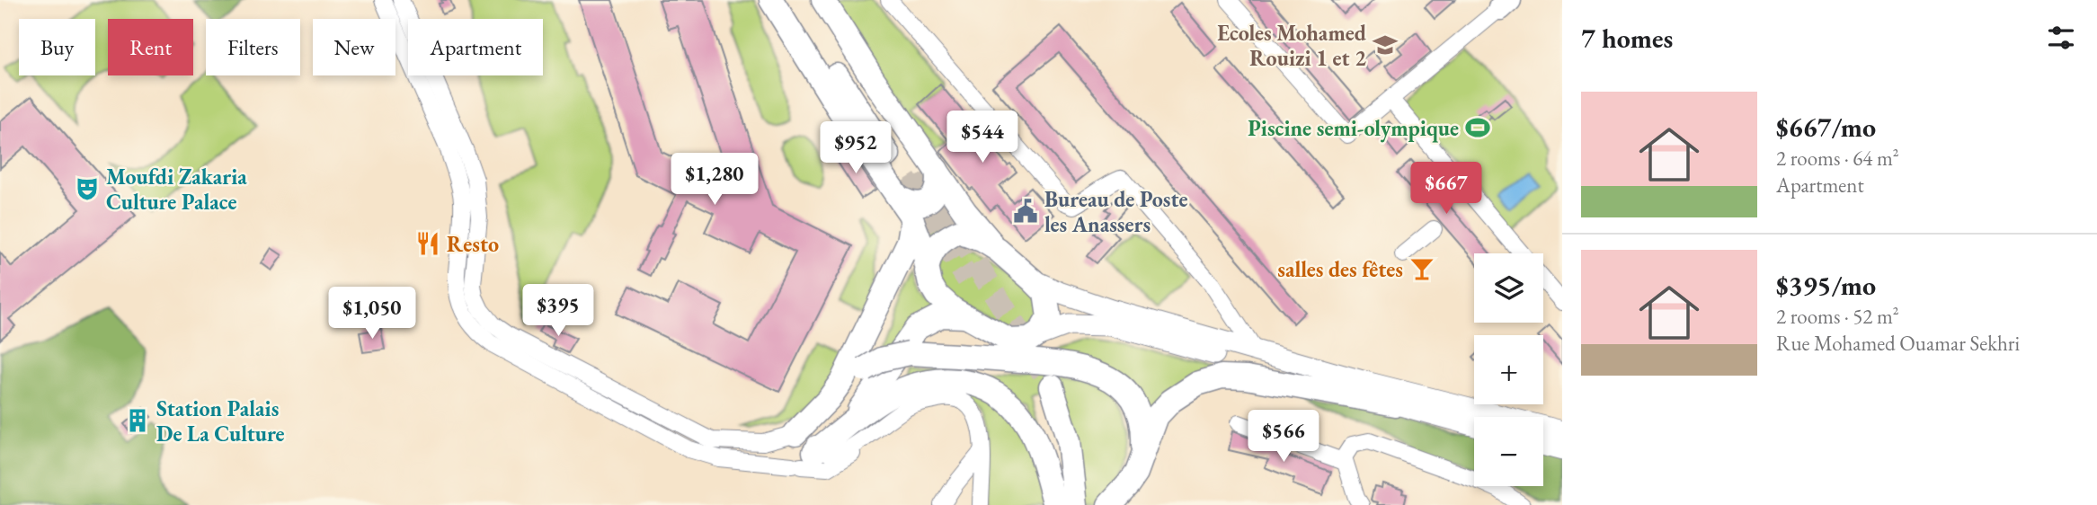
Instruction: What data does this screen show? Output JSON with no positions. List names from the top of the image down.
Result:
{
  "places": {
    "school or university": ["Ecoles Mohamed Rouizi 1 et 2"],
    "sports": ["Piscine semi-olympique"],
    "theatre": ["Moufdi Zakaria Culture Palace"],
    "public building": ["Bureau de Poste les Anassers"],
    "restaurant": ["Resto"],
    "bar": ["salles des fêtes"],
    "building": ["Station Palais De La Culture"]
  },
  "page": {
    "heading": "7 homes",
    "chip": [
      "Buy",
      "Rent",
      "Filters",
      "New",
      "Apartment"
    ],
    "list": [
      {
        "name": "$667/mo",
        "note": "2 rooms · 64 m² · Apartment"
      },
      {
        "name": "$395/mo",
        "note": "2 rooms · 52 m² · Rue Mohamed Ouamar Sekhri"
      }
    ],
    "price": [
      "$544",
      "$952",
      "$1,280",
      "$667",
      "$395",
      "$1,050",
      "$566"
    ],
    "map_buttons": ["+", "−"]
  }
}
